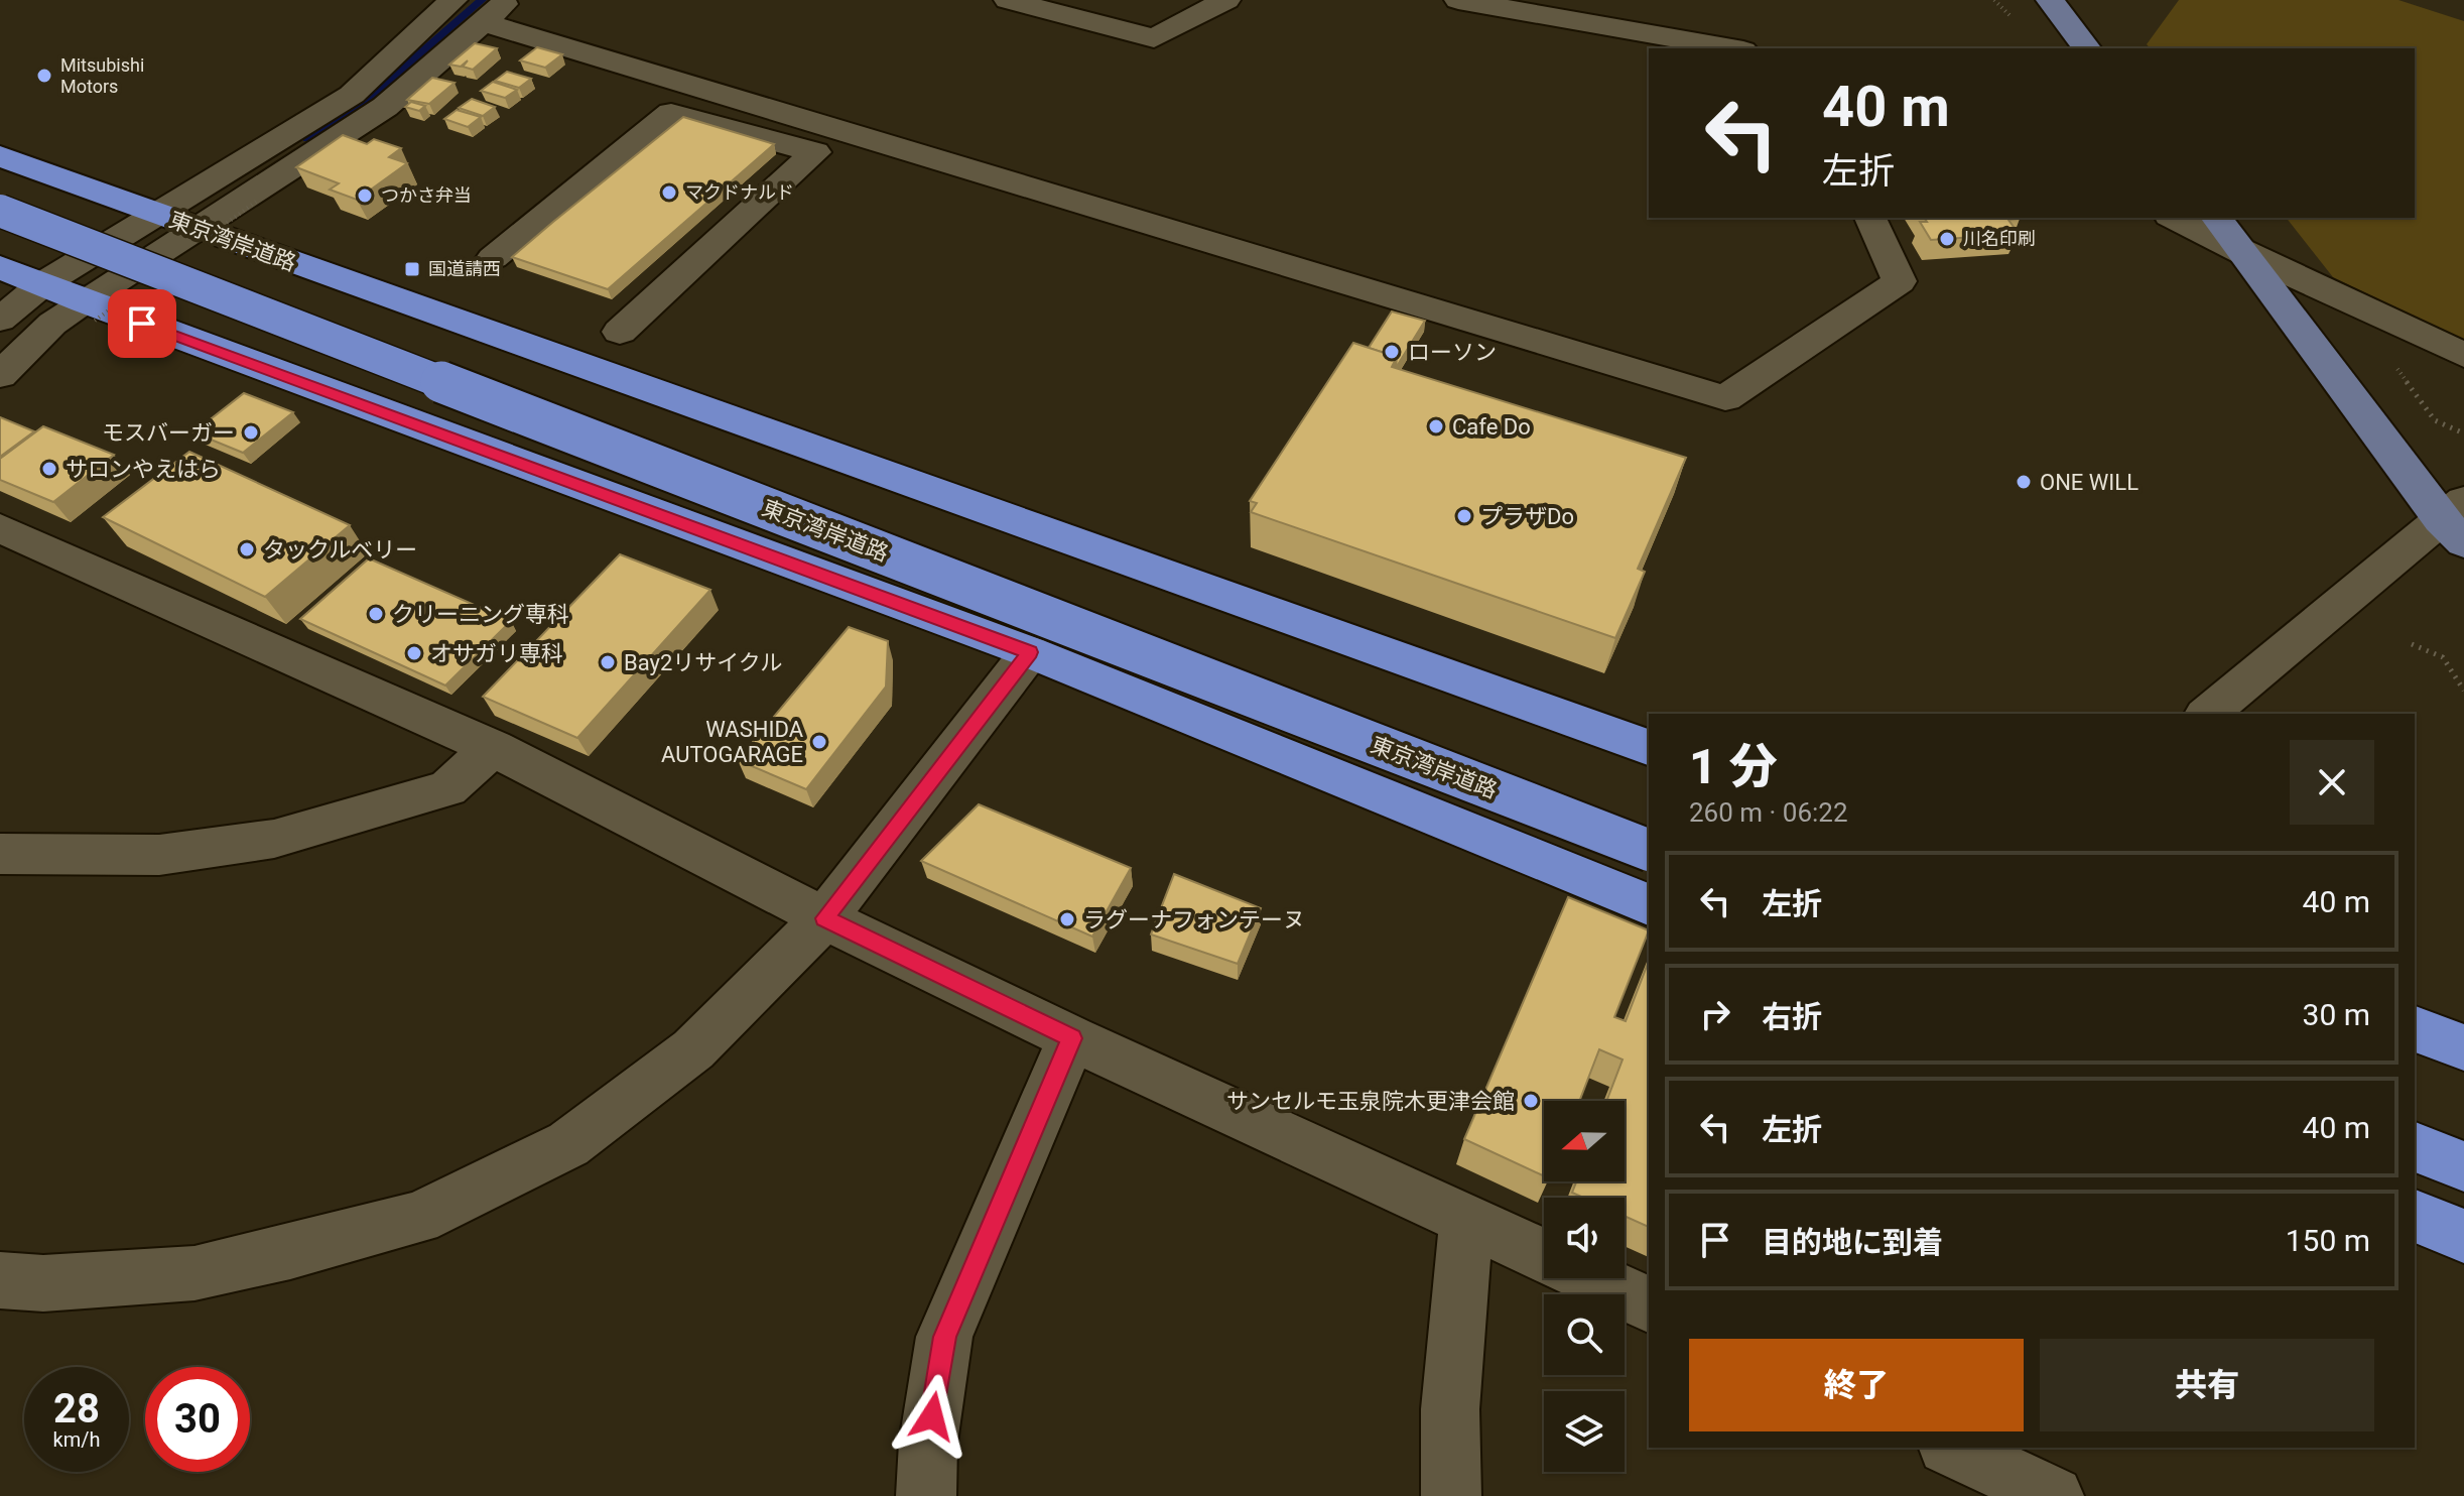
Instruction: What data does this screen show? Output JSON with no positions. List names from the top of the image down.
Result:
{
  "streets": {
    "highway": ["東京湾岸道路"]
  },
  "places": {
    "other": [
      "Mitsubishi Motors",
      "マクドナルド",
      "つかさ弁当",
      "川名印刷",
      "ローソン",
      "Cafe Do",
      "モスバーガー",
      "サロンやえはら",
      "ONE WILL",
      "プラザDo",
      "タックルベリー",
      "クリーニング専科",
      "オサガリ専科",
      "Bay2リサイクル",
      "WASHIDA AUTOGARAGE",
      "ラグーナフォンテーヌ",
      "サンセルモ玉泉院木更津会館"
    ],
    "transit": ["国道請西"]
  },
  "north": "left",
  "page": {
    "turn": ["40 m", "左折"],
    "heading": ["1 分", "260 m · 06:22"],
    "list": [
      {
        "name": "左折",
        "value": "40 m"
      },
      {
        "name": "右折",
        "value": "30 m"
      },
      {
        "name": "左折",
        "value": "40 m"
      },
      {
        "name": "目的地に到着",
        "value": "150 m"
      }
    ],
    "buttons": ["終了", "共有"],
    "speed": "28 km/h",
    "limit": "30"
  }
}
